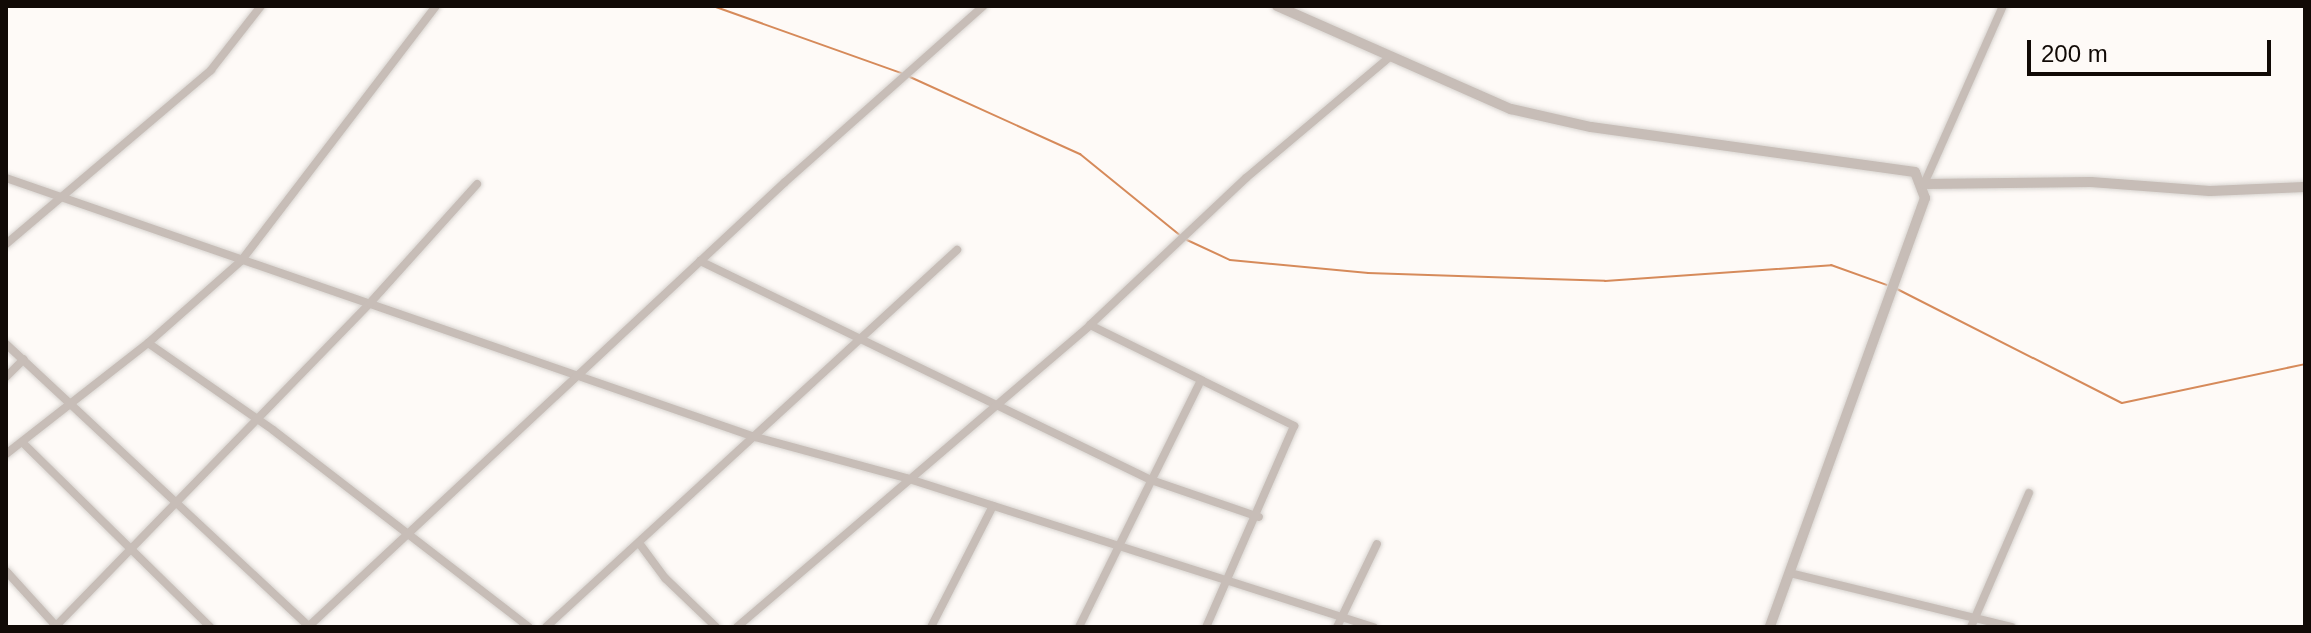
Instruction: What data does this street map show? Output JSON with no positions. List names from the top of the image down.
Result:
{
  "scale_bar": "200 m"
}
